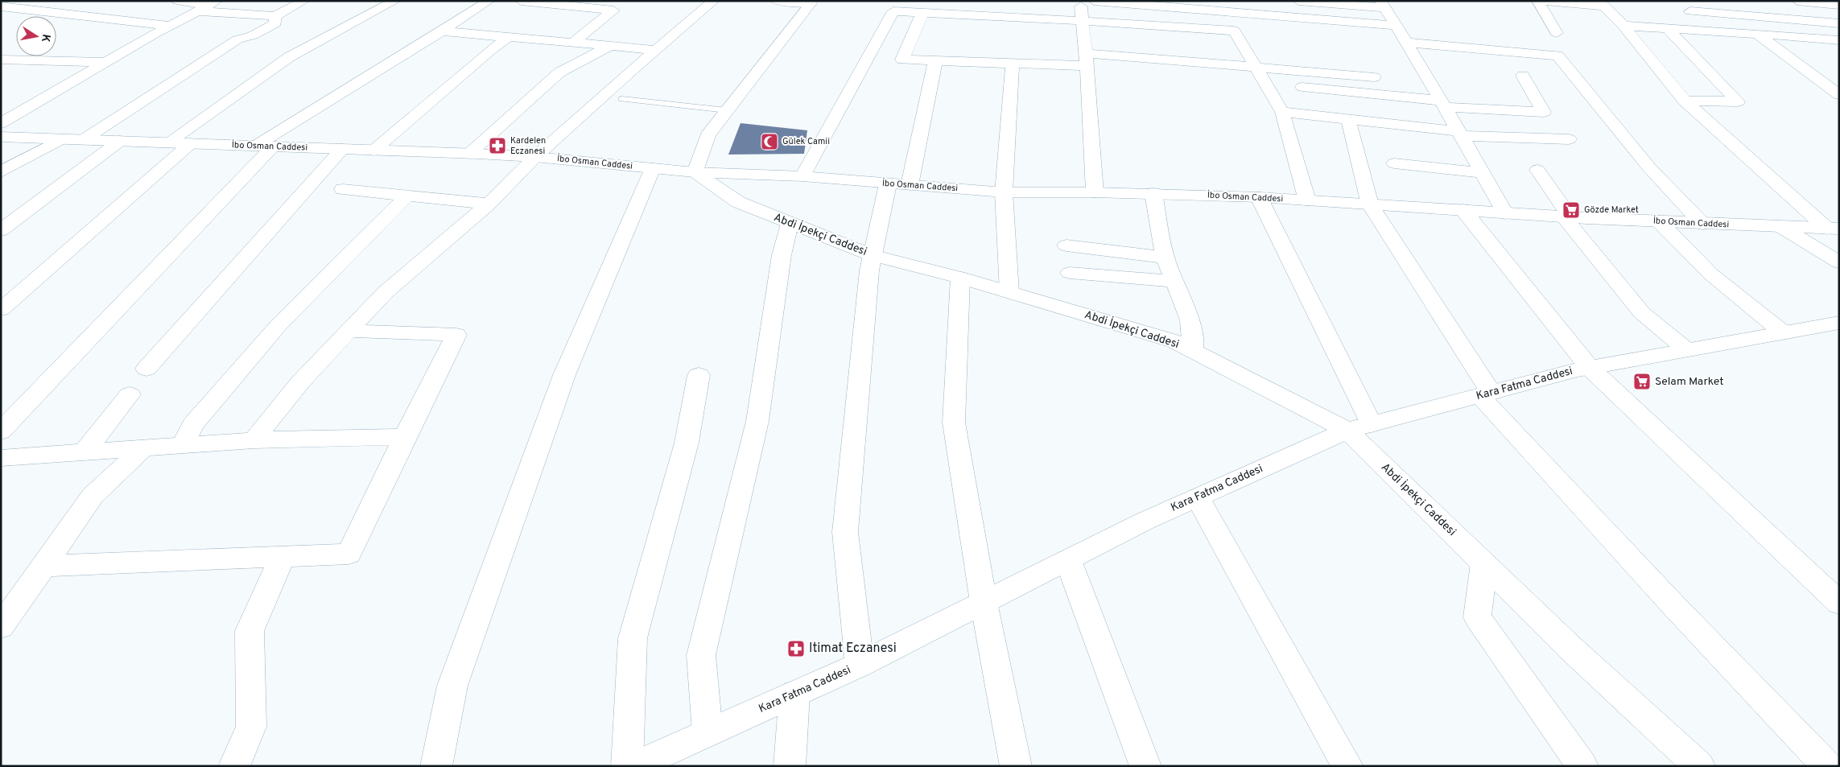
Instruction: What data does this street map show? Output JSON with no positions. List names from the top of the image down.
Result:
{
  "streets": {
    "street": ["İbo Osman Caddesi", "Abdi İpekçi Caddesi", "Kara Fatma Caddesi"]
  },
  "crossings": [
    ["İbo Osman Caddesi", "Abdi İpekçi Caddesi"],
    ["Abdi İpekçi Caddesi", "Kara Fatma Caddesi"]
  ],
  "places": {
    "mosque": ["Gülek Camii"],
    "pharmacy": ["Kardelen Eczanesi", "Itimat Eczanesi"],
    "supermarket": ["Gözde Market", "Selam Market"]
  },
  "north": "right"
}
